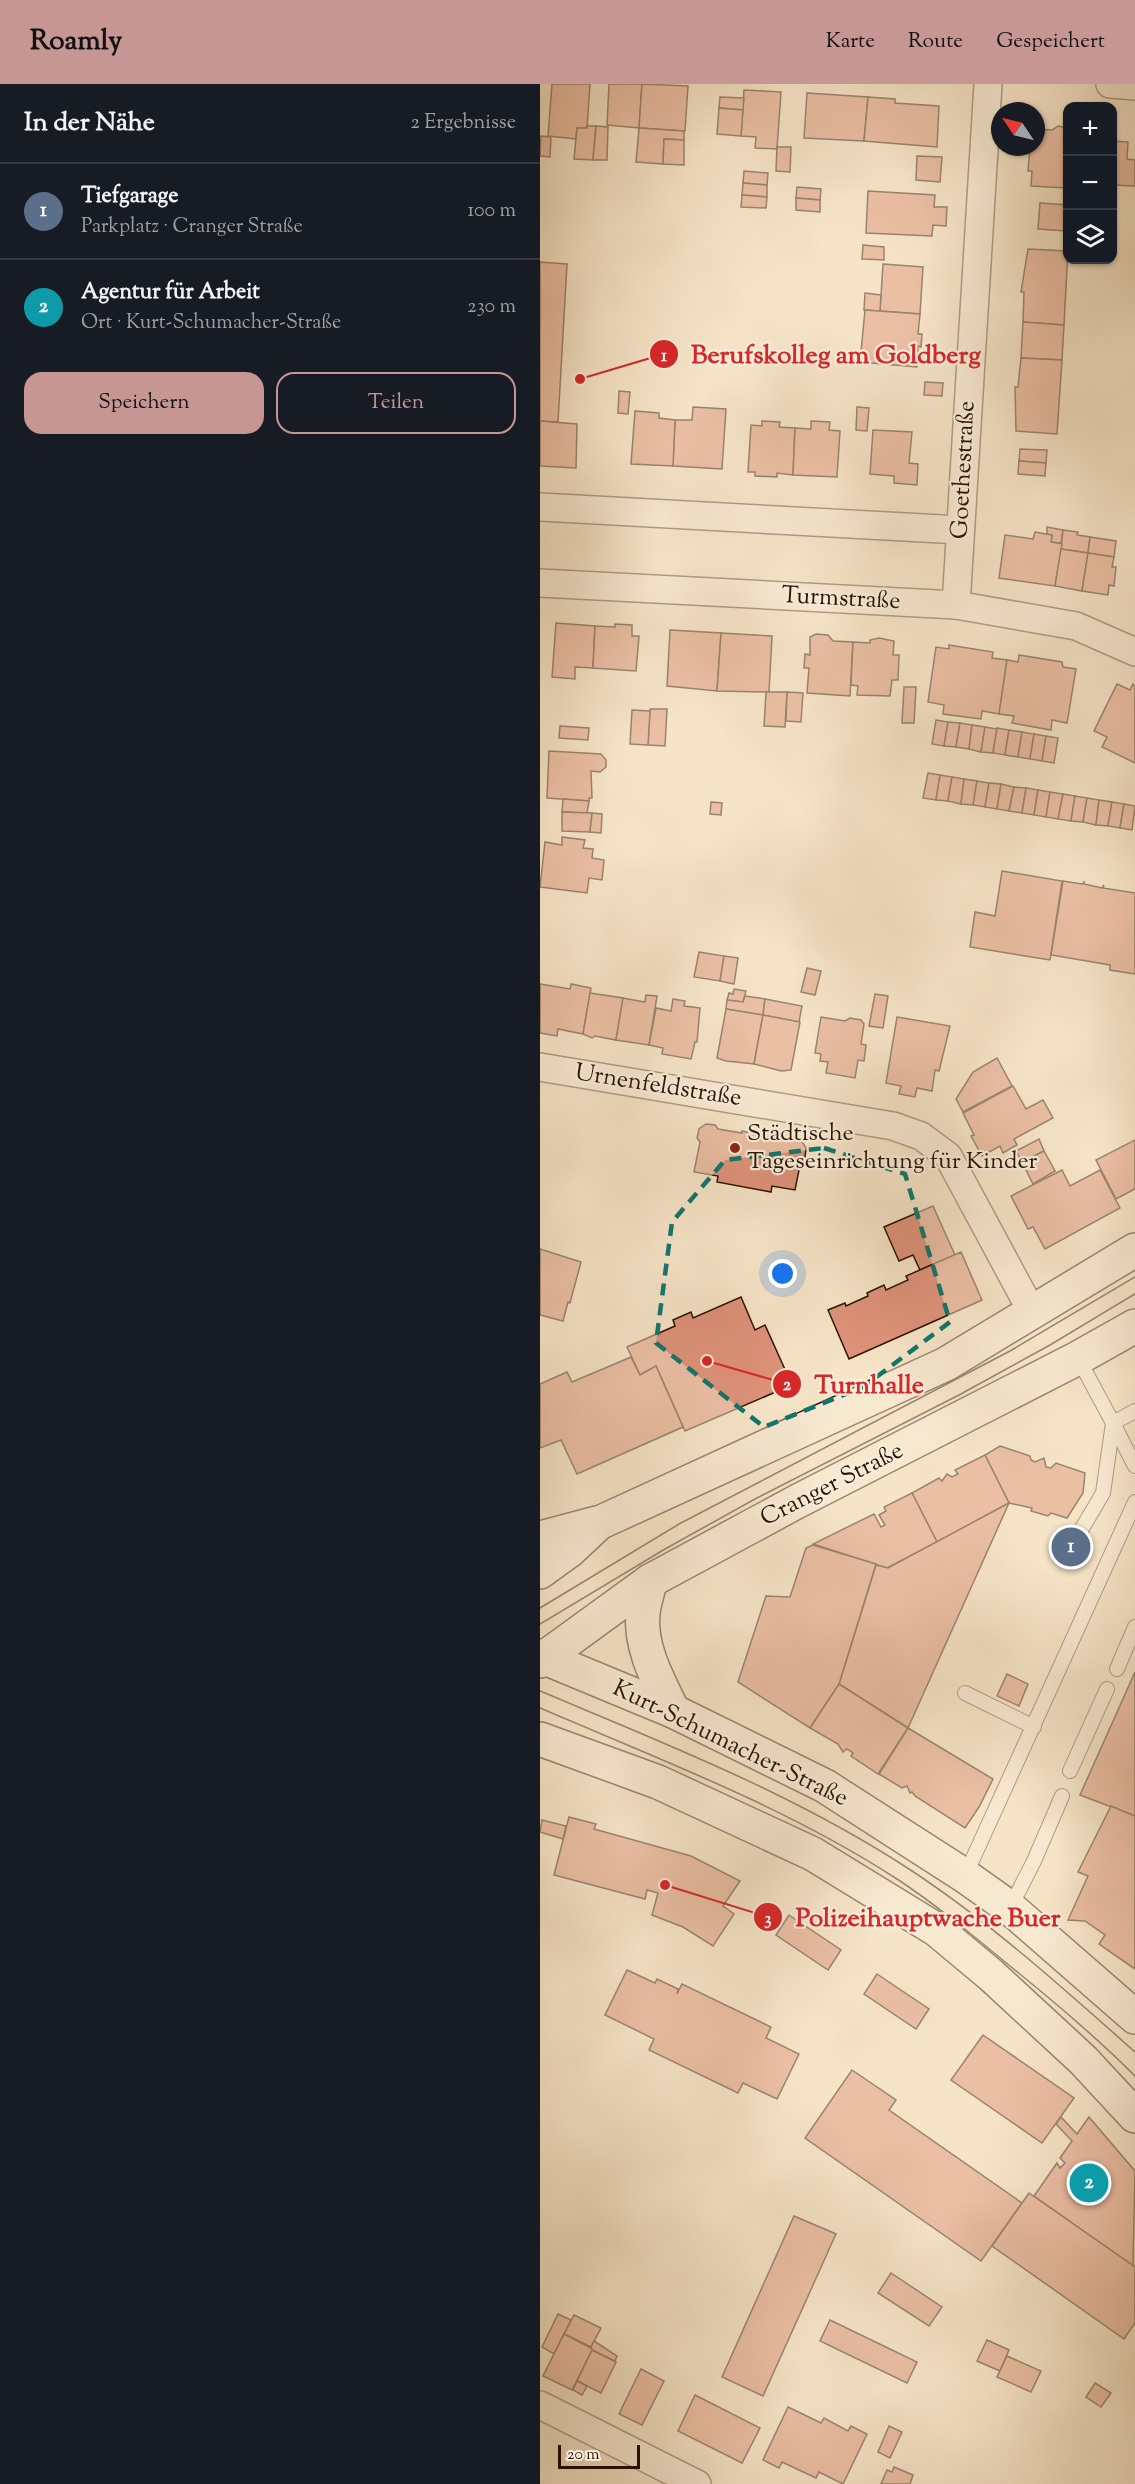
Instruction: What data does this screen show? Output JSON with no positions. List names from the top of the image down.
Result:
{
  "streets": {
    "main road": ["Cranger Straße", "Kurt-Schumacher-Straße"],
    "street": ["Goethestraße", "Turmstraße", "Urnenfeldstraße"]
  },
  "crossings": [
    ["Goethestraße", "Turmstraße"],
    ["Cranger Straße", "Kurt-Schumacher-Straße"]
  ],
  "places": [
    "Berufskolleg am Goldberg",
    "Städtische Tageseinrichtung für Kinder",
    "Turnhalle",
    "Polizeihauptwache Buer"
  ],
  "scale_bar": "20 m",
  "north": "top left",
  "page": {
    "header": "Roamly",
    "nav": ["Karte", "Route", "Gespeichert"],
    "heading": ["In der Nähe", "2 Ergebnisse"],
    "map_buttons": ["+", "−"],
    "list": [
      {
        "mark": "1",
        "name": "Tiefgarage",
        "note": "Parkplatz · Cranger Straße",
        "value": "100 m"
      },
      {
        "mark": "2",
        "name": "Agentur für Arbeit",
        "note": "Ort · Kurt-Schumacher-Straße",
        "value": "230 m"
      }
    ],
    "buttons": ["Speichern", "Teilen"],
    "pins": ["1", "2"],
    "scale": "20 m"
  }
}
